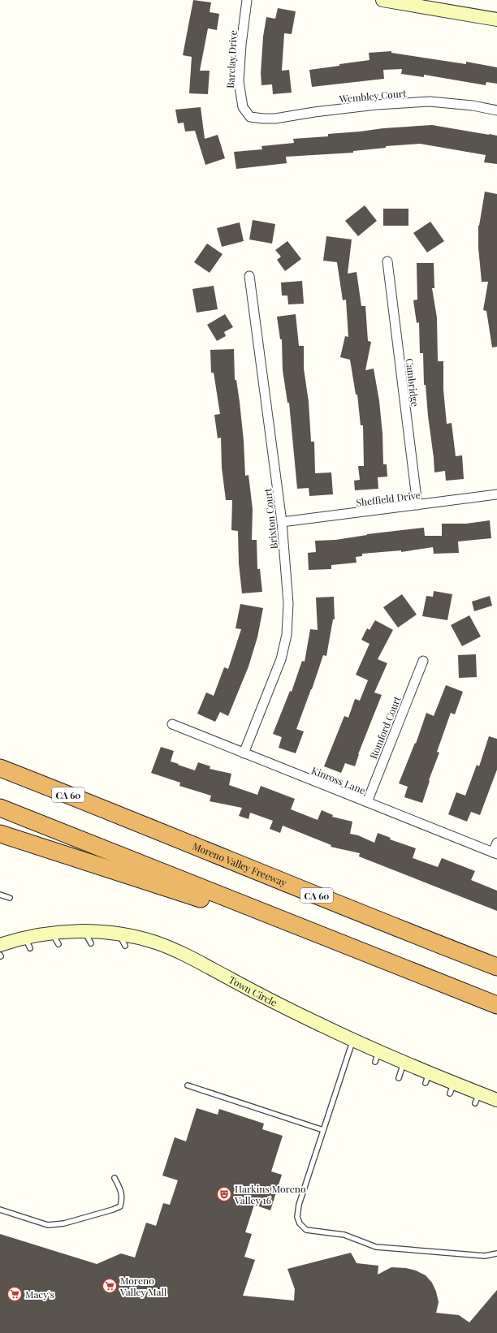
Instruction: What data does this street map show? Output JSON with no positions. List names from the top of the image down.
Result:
{
  "streets": {
    "highway": ["CA 60", "Moreno Valley Freeway"],
    "street": [
      "Barclay Drive",
      "Wembley Court",
      "Cambridge",
      "Sheffield Drive",
      "Brixton Court",
      "Romford Court",
      "Kinross Lane",
      "Town Circle"
    ]
  },
  "crossings": [
    ["Barclay Drive", "Wembley Court"],
    ["Cambridge", "Sheffield Drive"],
    ["Sheffield Drive", "Brixton Court"],
    ["Brixton Court", "Kinross Lane"],
    ["Romford Court", "Kinross Lane"]
  ],
  "places": {
    "theatre": ["Harkins Moreno Valley 16"],
    "supermarket": ["Moreno Valley Mall", "Macy's"]
  }
}
